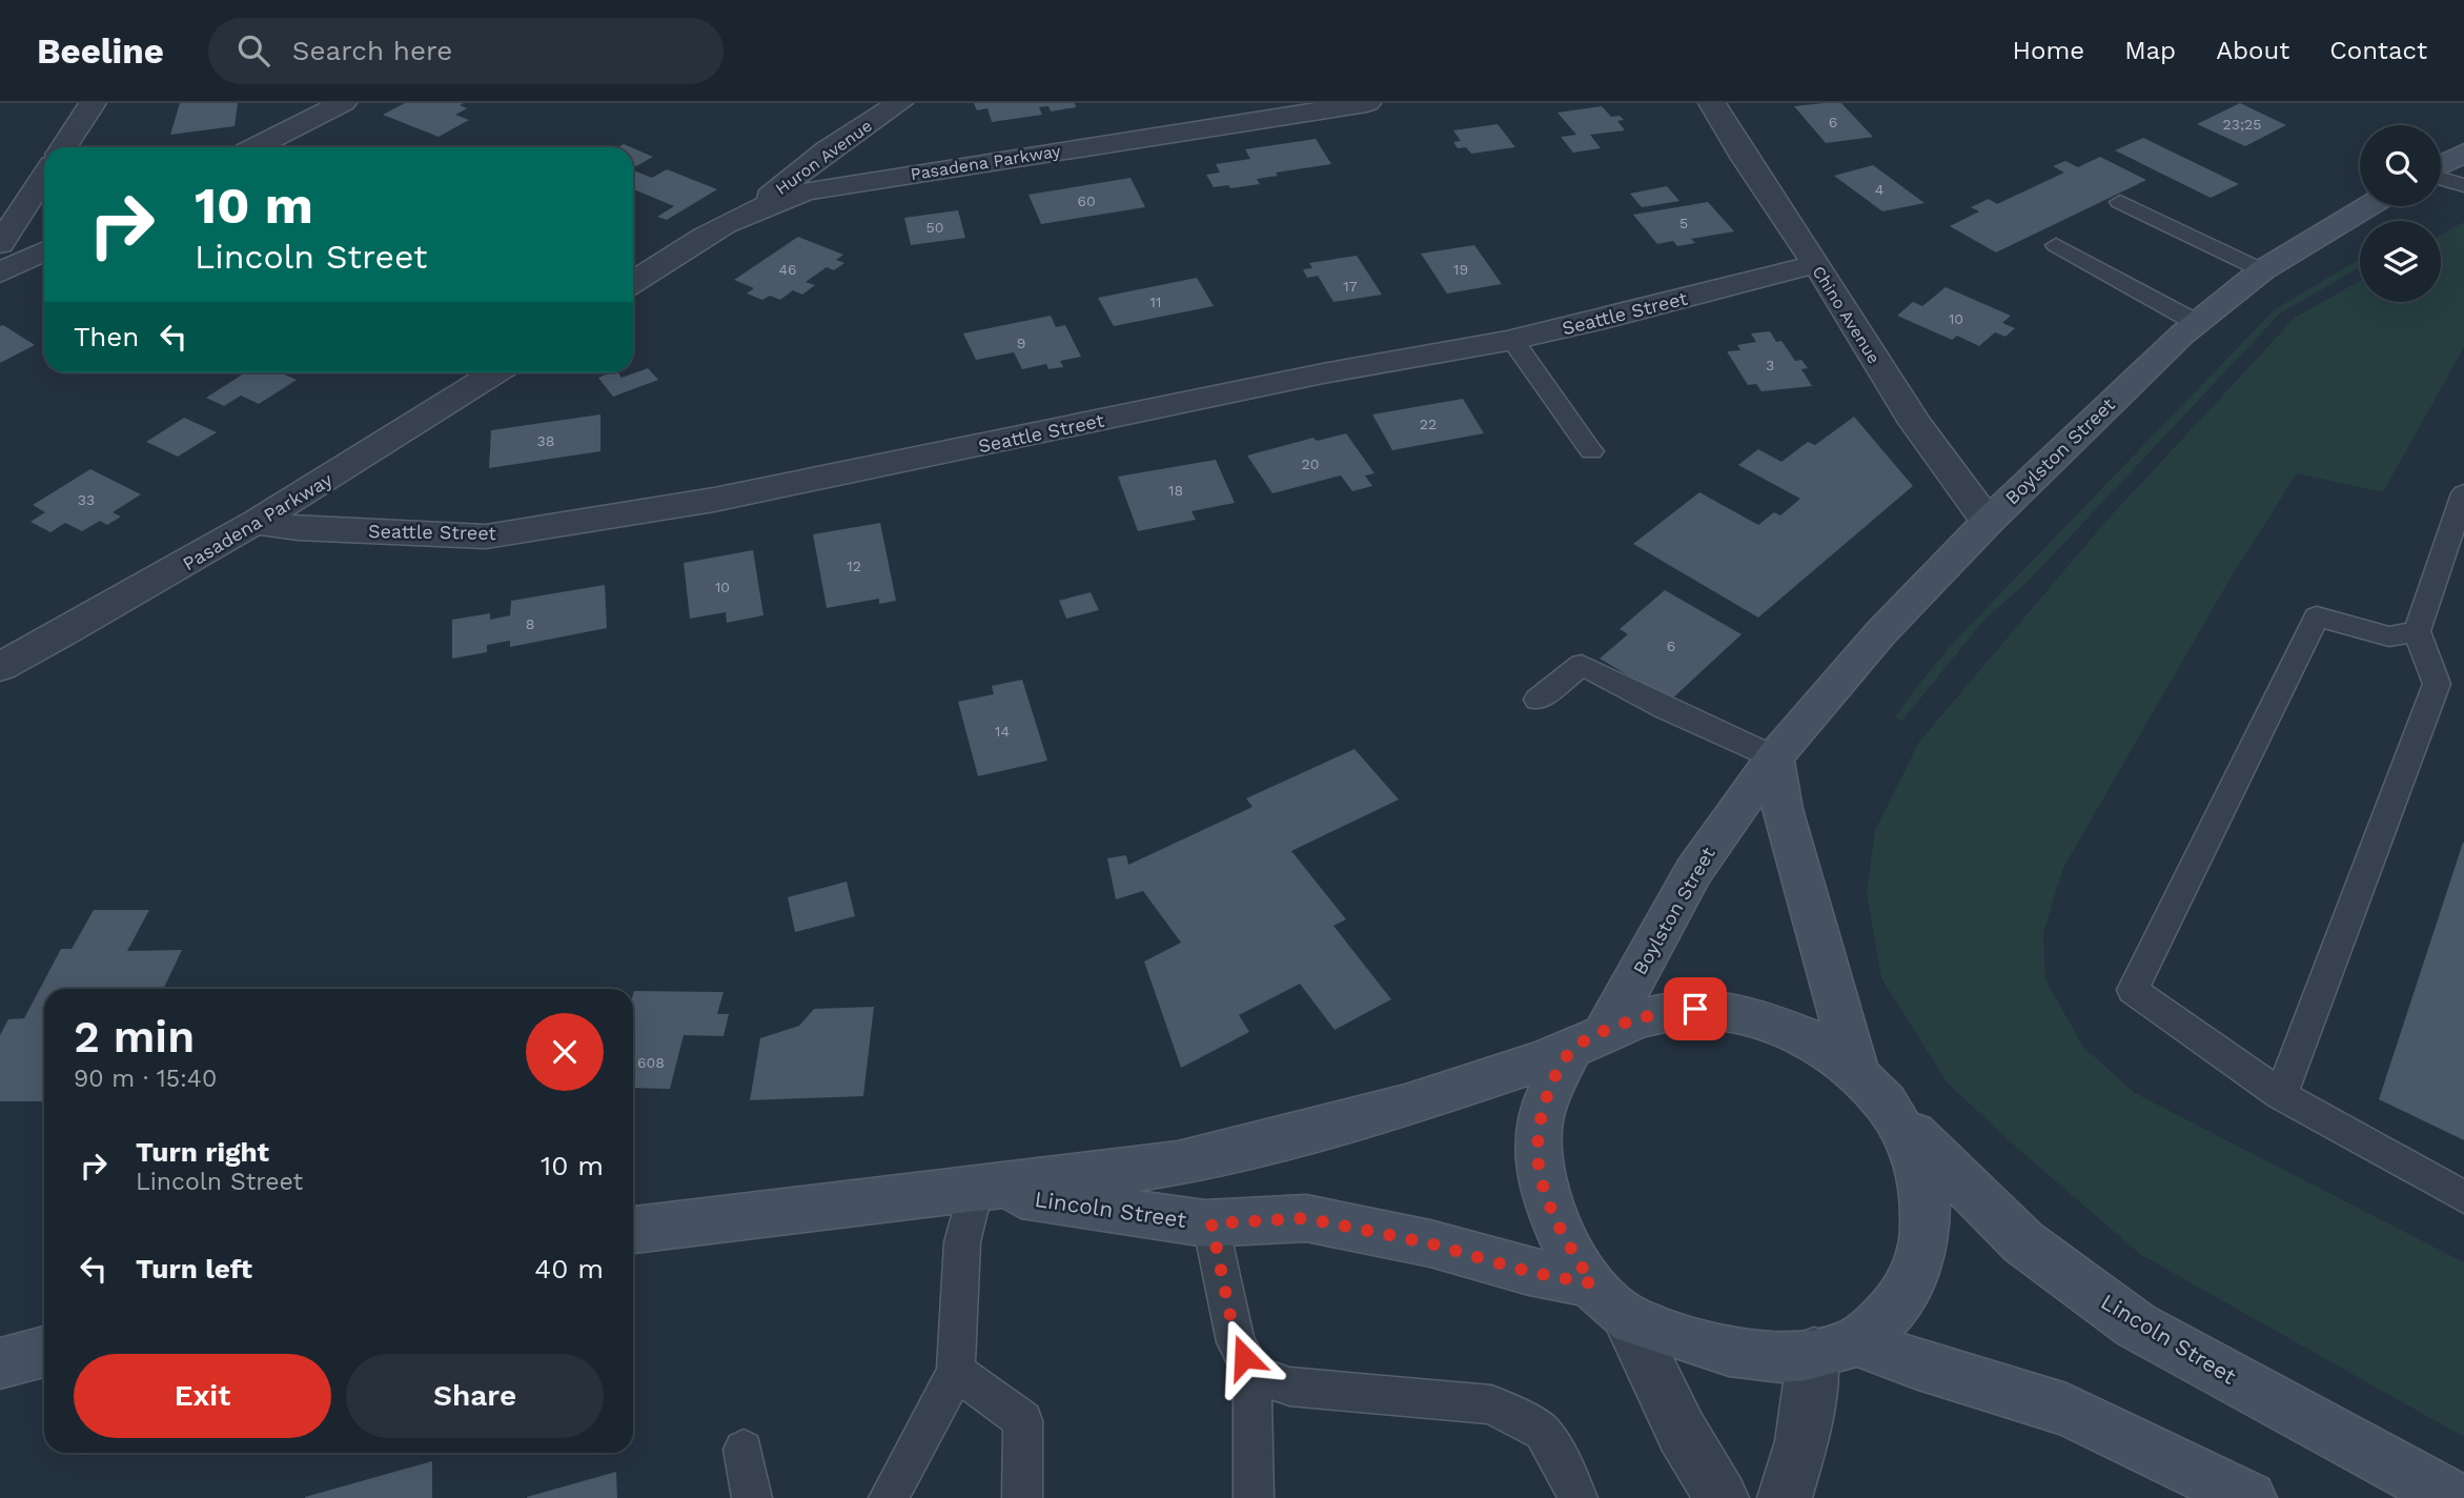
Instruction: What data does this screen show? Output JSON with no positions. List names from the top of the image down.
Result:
{
  "streets": {
    "main road": ["Boylston Street", "Lincoln Street"],
    "street": [
      "Huron Avenue",
      "Pasadena Parkway",
      "Seattle Street",
      "Chino Avenue"
    ]
  },
  "crossings": [
    ["Huron Avenue", "Pasadena Parkway"],
    ["Pasadena Parkway", "Seattle Street"],
    ["Seattle Street", "Chino Avenue"],
    ["Chino Avenue", "Boylston Street"],
    ["Boylston Street", "Lincoln Street"]
  ],
  "house_numbers": [
    "6",
    "23;25",
    "4",
    "60",
    "5",
    "50",
    "46",
    "19",
    "17",
    "11",
    "10",
    "9",
    "3",
    "22",
    "38",
    "20",
    "18",
    "33",
    "12",
    "10",
    "8",
    "6",
    "14",
    "608"
  ],
  "page": {
    "header": "Beeline",
    "search": "Search here",
    "nav": [
      "Home",
      "Map",
      "About",
      "Contact"
    ],
    "turn": ["10 m", "Lincoln Street"],
    "then": "Then",
    "heading": ["2 min", "90 m · 15:40"],
    "list": [
      {
        "name": "Turn right",
        "note": "Lincoln Street",
        "value": "10 m"
      },
      {
        "name": "Turn left",
        "value": "40 m"
      }
    ],
    "buttons": ["Exit", "Share"]
  }
}
